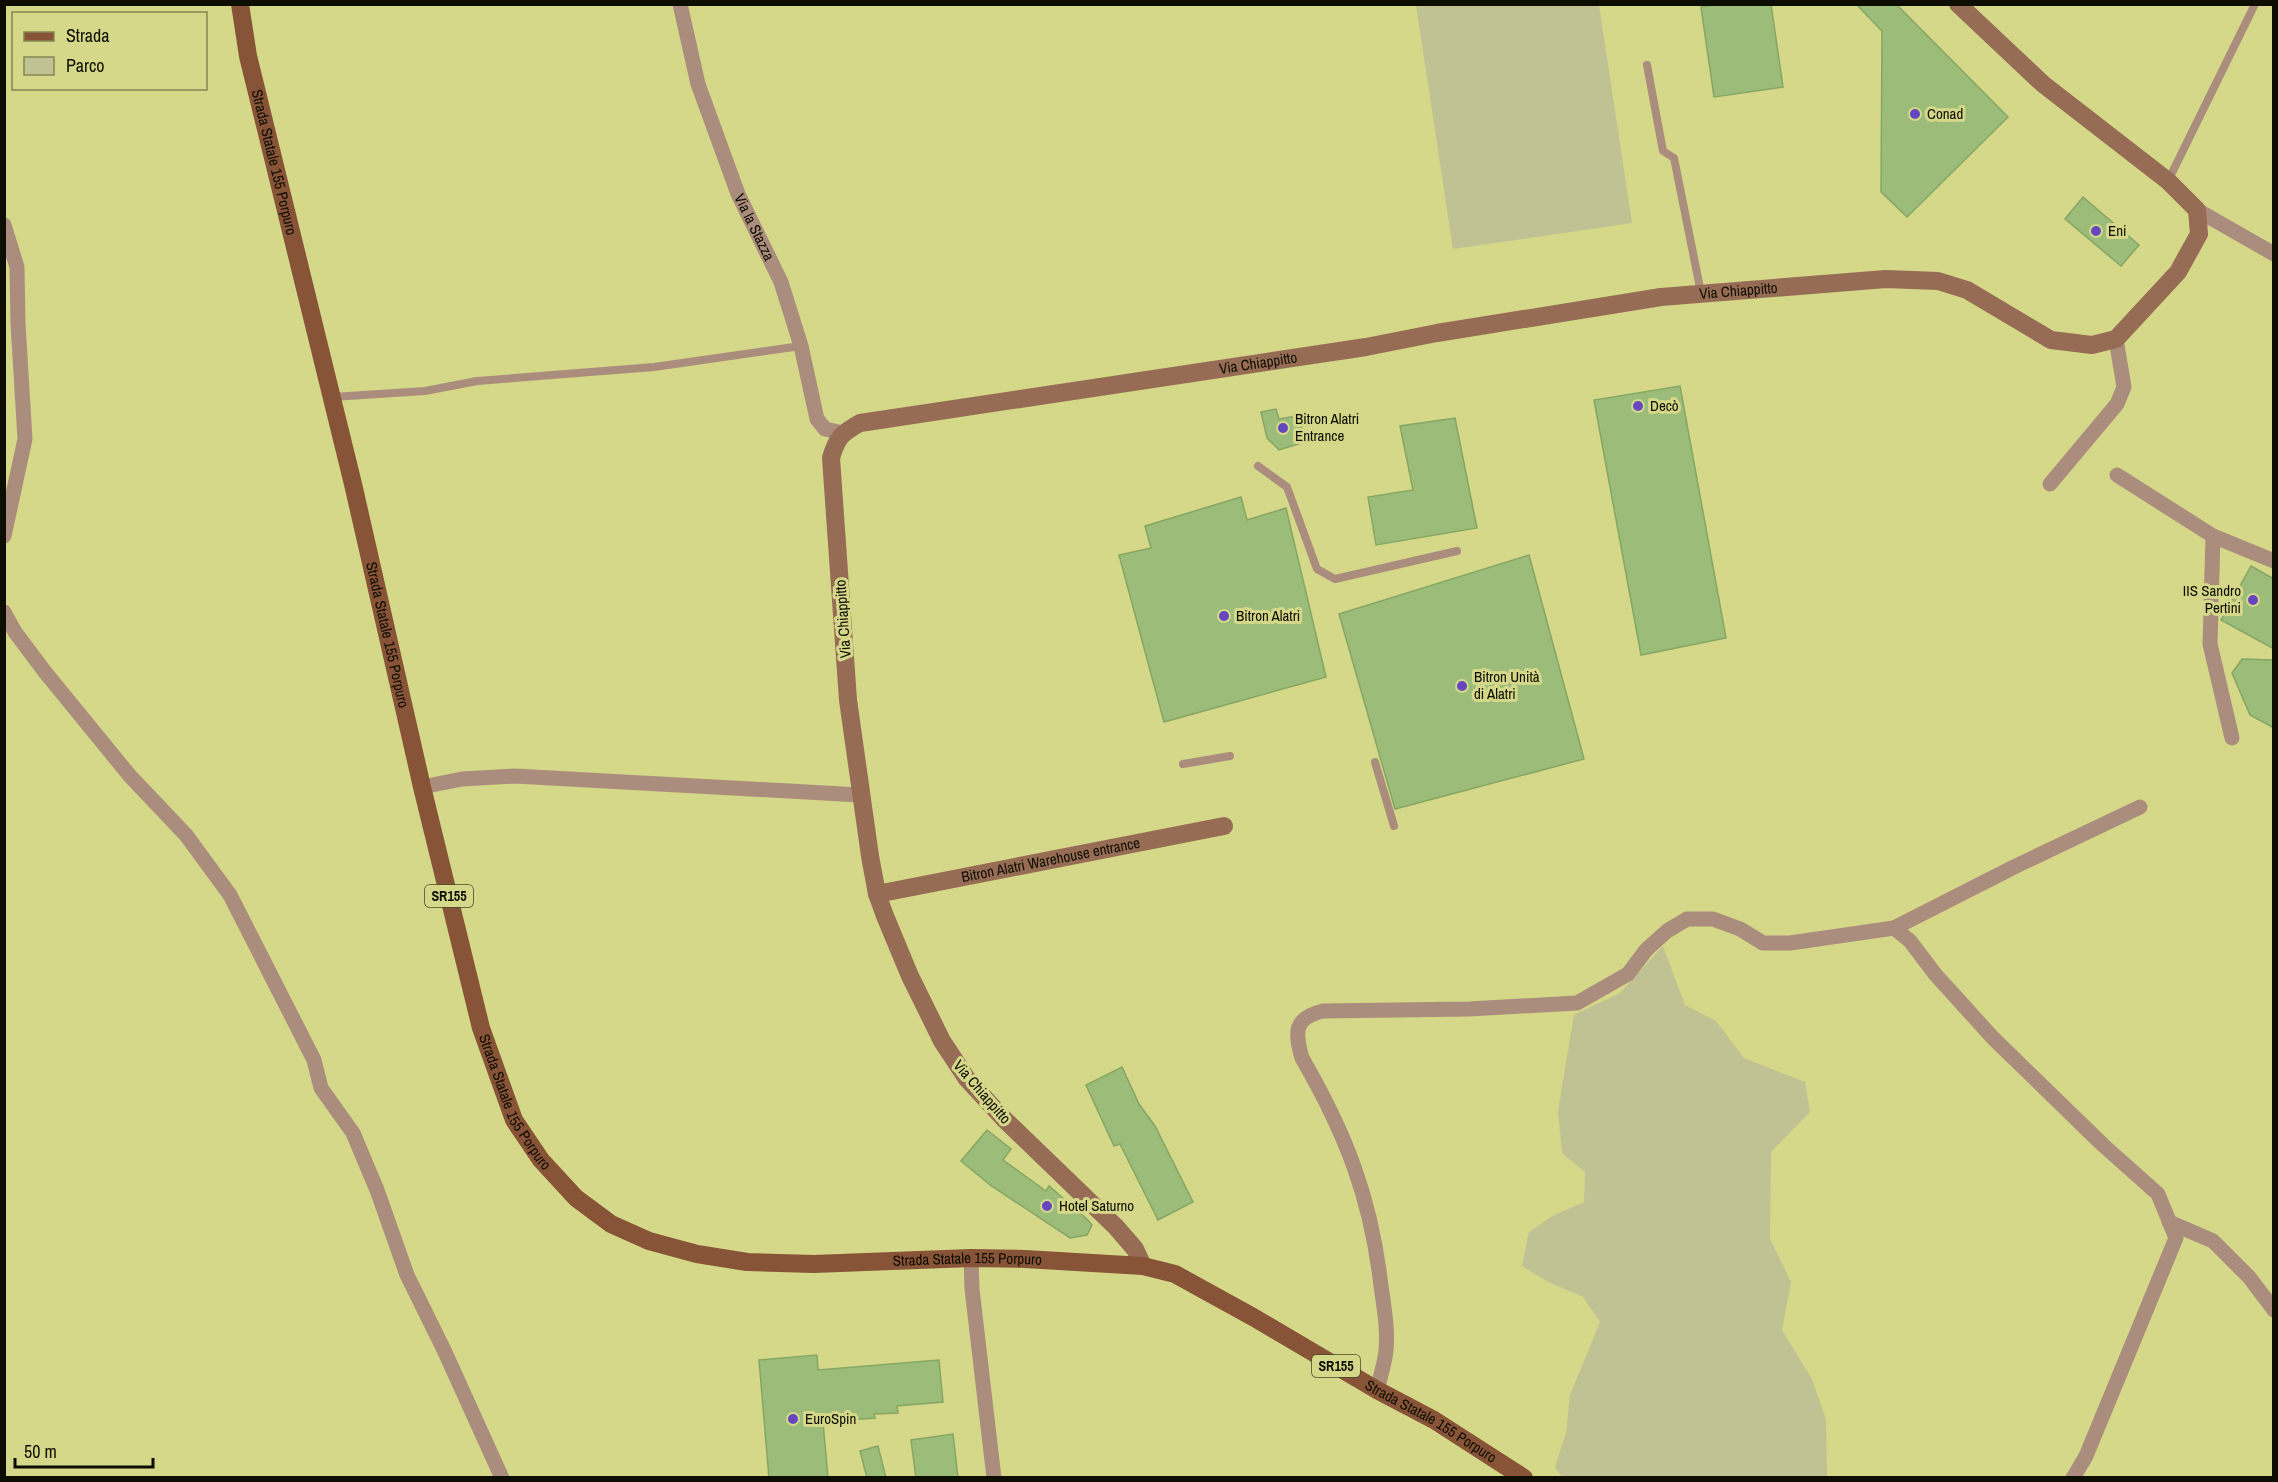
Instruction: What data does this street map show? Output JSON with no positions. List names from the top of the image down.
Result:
{
  "streets": {
    "main road": ["Strada Statale 155 Porpuro", "SR155"],
    "street": ["Via la Stazza", "Via Chiappitto", "Bitron Alatri Warehouse entrance"]
  },
  "crossings": [
    ["Strada Statale 155 Porpuro", "Via Chiappitto"],
    ["Via la Stazza", "Via Chiappitto"],
    ["Via Chiappitto", "Bitron Alatri Warehouse entrance"]
  ],
  "places": [
    "Conad",
    "Eni",
    "Decò",
    "Bitron Alatri Entrance",
    "IIS Sandro Pertini",
    "Bitron Alatri",
    "Bitron Unità di Alatri",
    "Hotel Saturno",
    "EuroSpin"
  ],
  "legend": ["Strada", "Parco"],
  "scale_bar": "50 m"
}
